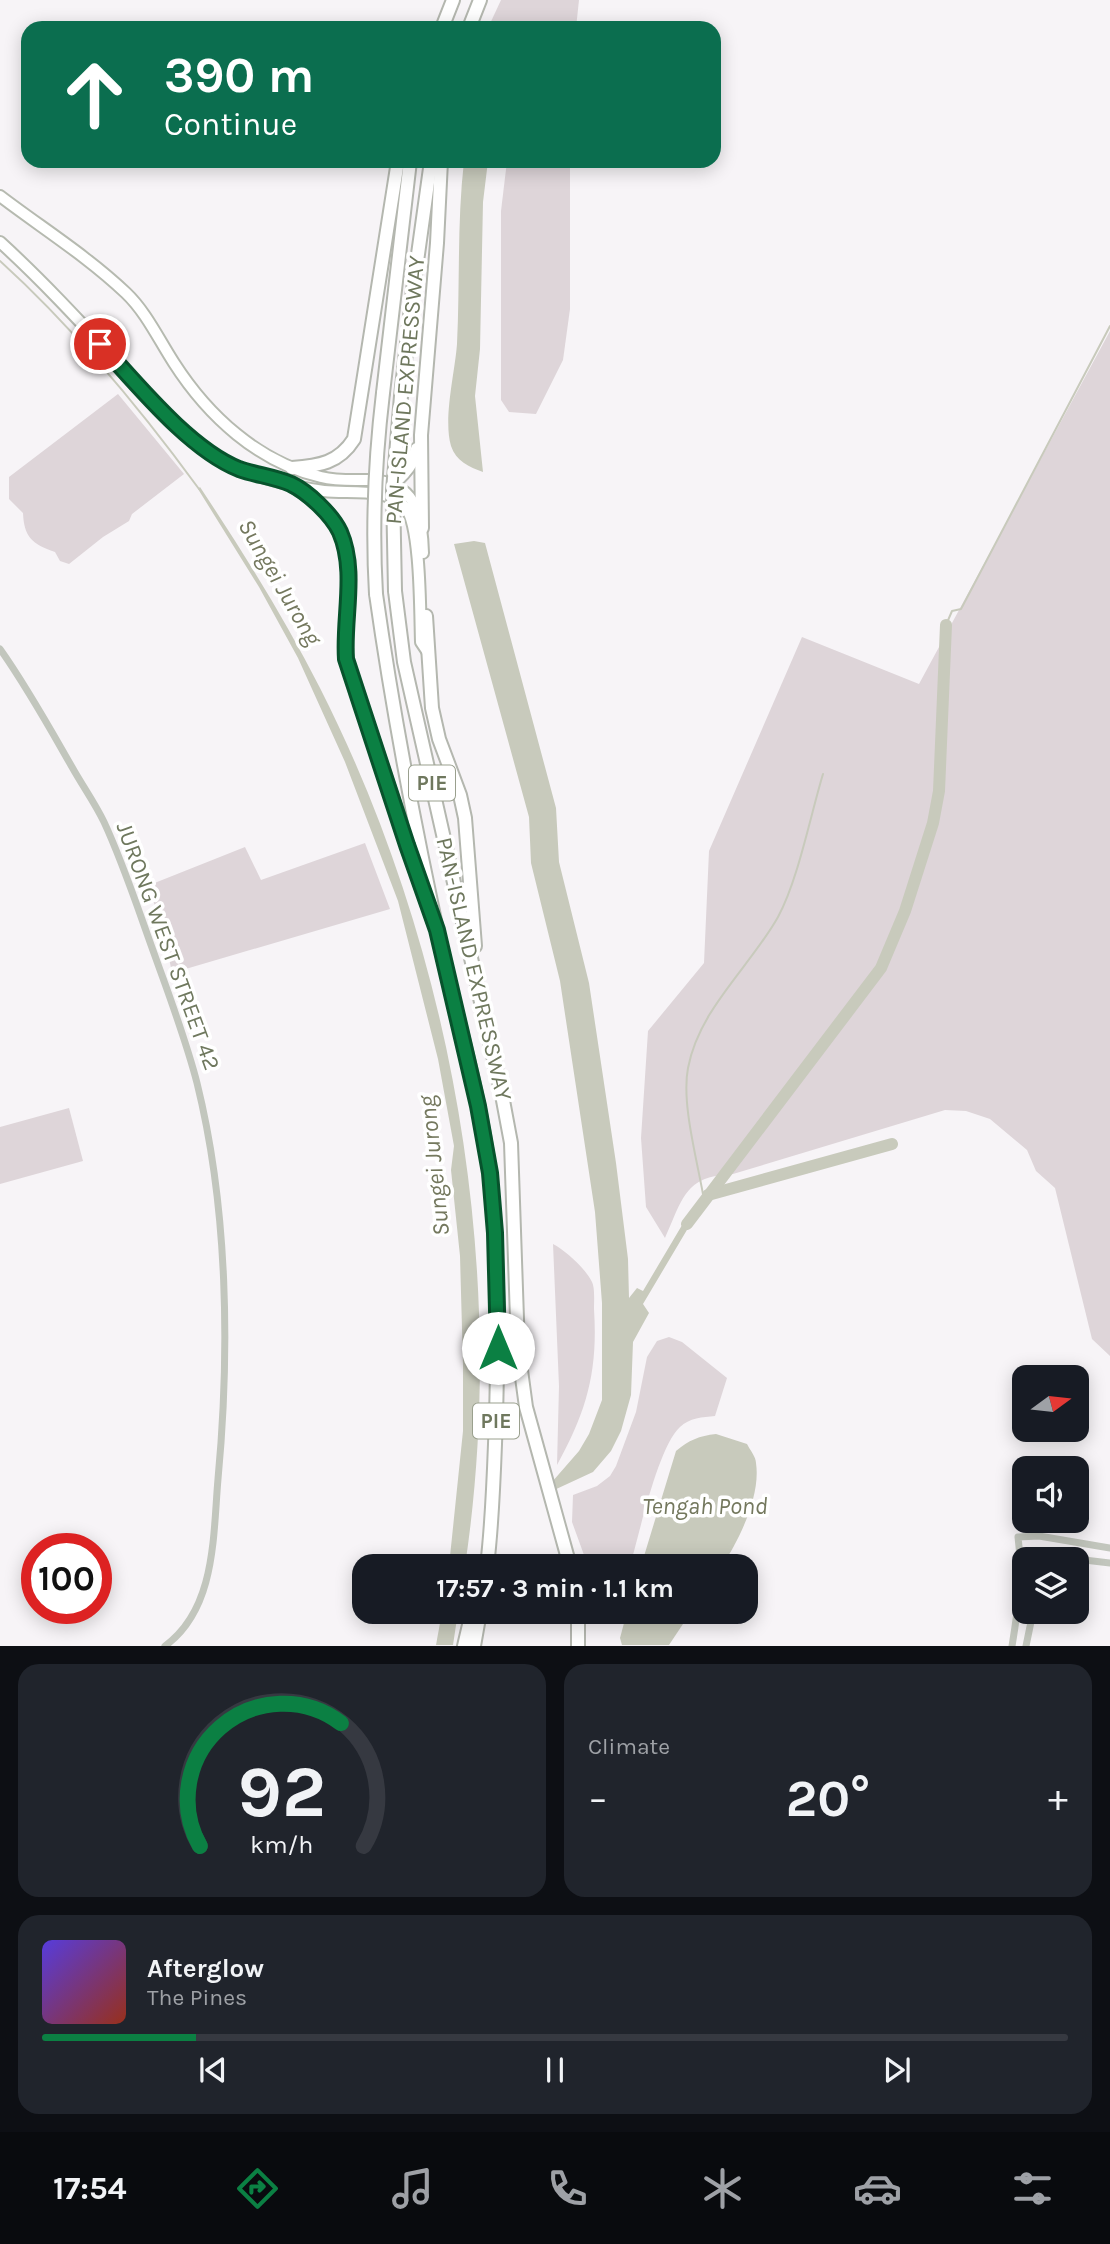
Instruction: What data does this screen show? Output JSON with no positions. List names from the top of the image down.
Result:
{
  "streets": {
    "highway": ["PAN-ISLAND EXPRESSWAY", "PIE"],
    "street": ["JURONG WEST STREET 42"]
  },
  "water": ["Sungei Jurong", "Tengah Pond"],
  "north": "right",
  "page": {
    "turn": ["390 m", "Continue"],
    "limit": "100",
    "trip": "17:57 · 3 min · 1.1 km",
    "tile": "Climate",
    "heat": ["−", "20°", "+"],
    "song": ["Afterglow", "The Pines"],
    "tabs": "17:54",
    "gauge": ["92", "km/h"]
  }
}
